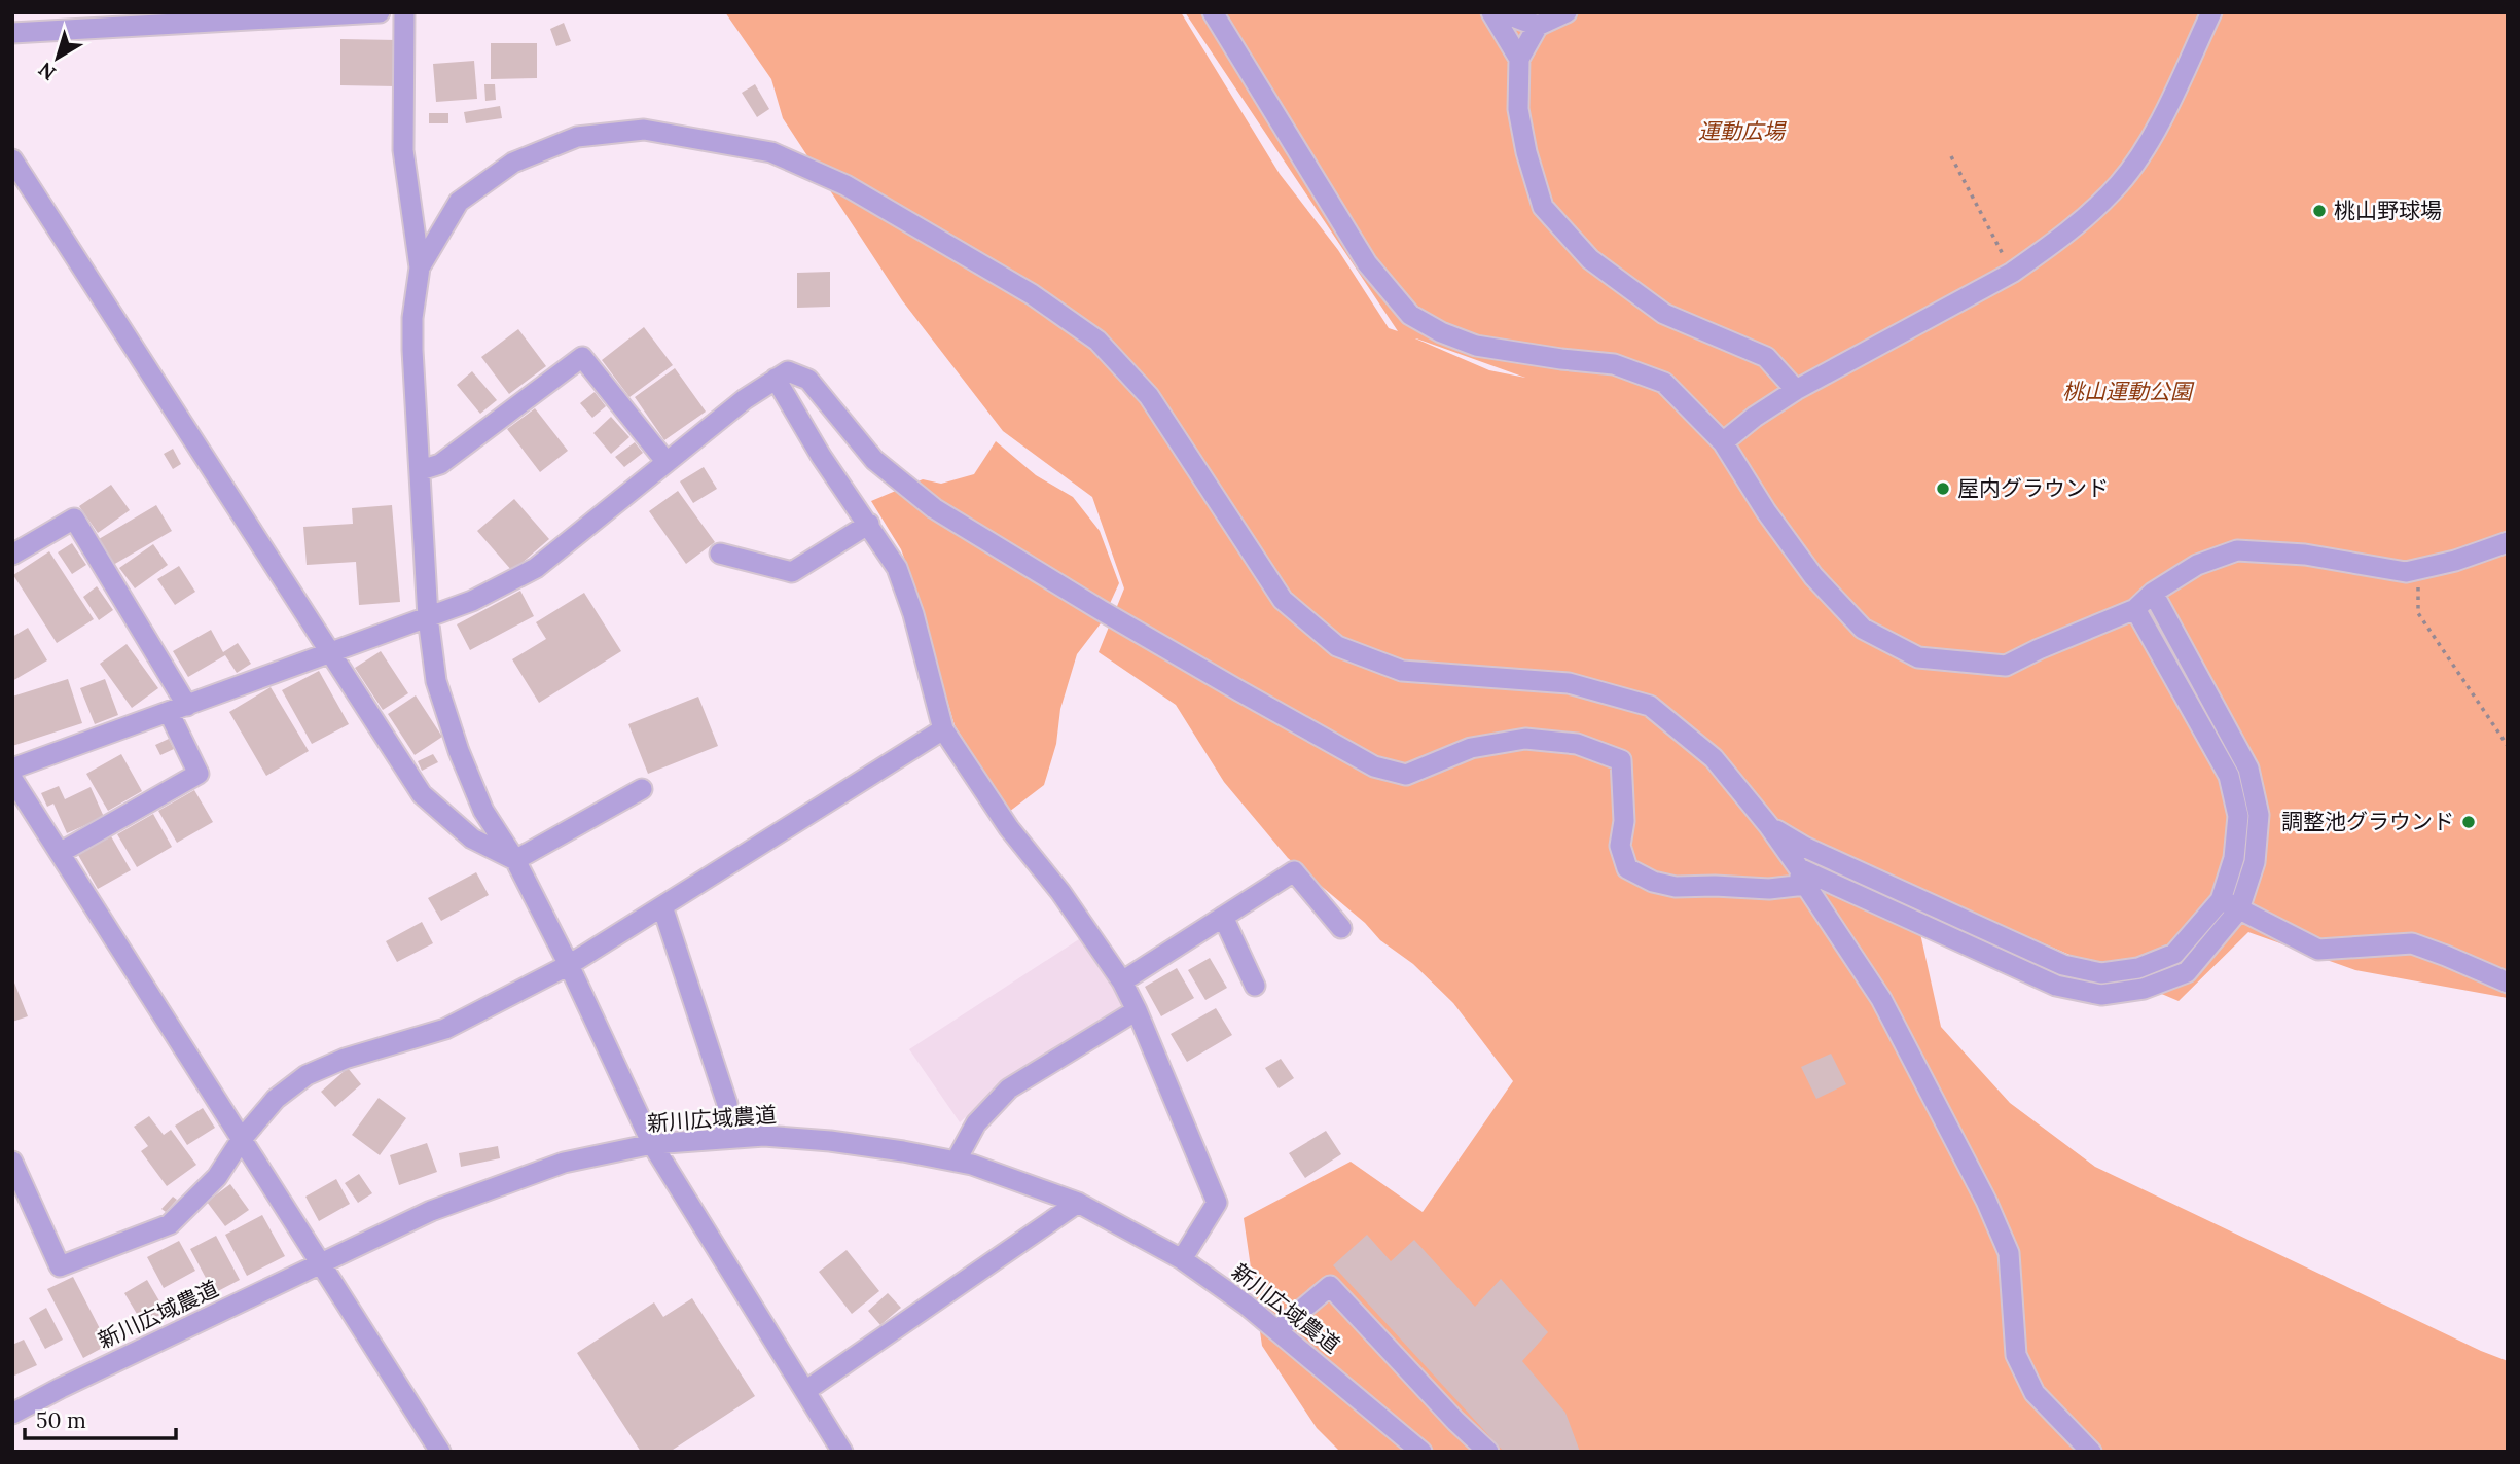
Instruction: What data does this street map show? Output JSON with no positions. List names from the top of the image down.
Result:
{
  "streets": {
    "street": ["新川広域農道"]
  },
  "parks": ["運動広場", "桃山運動公園"],
  "places": ["桃山野球場", "屋内グラウンド", "調整池グラウンド"],
  "scale_bar": "50 m",
  "north": "bottom left"
}
